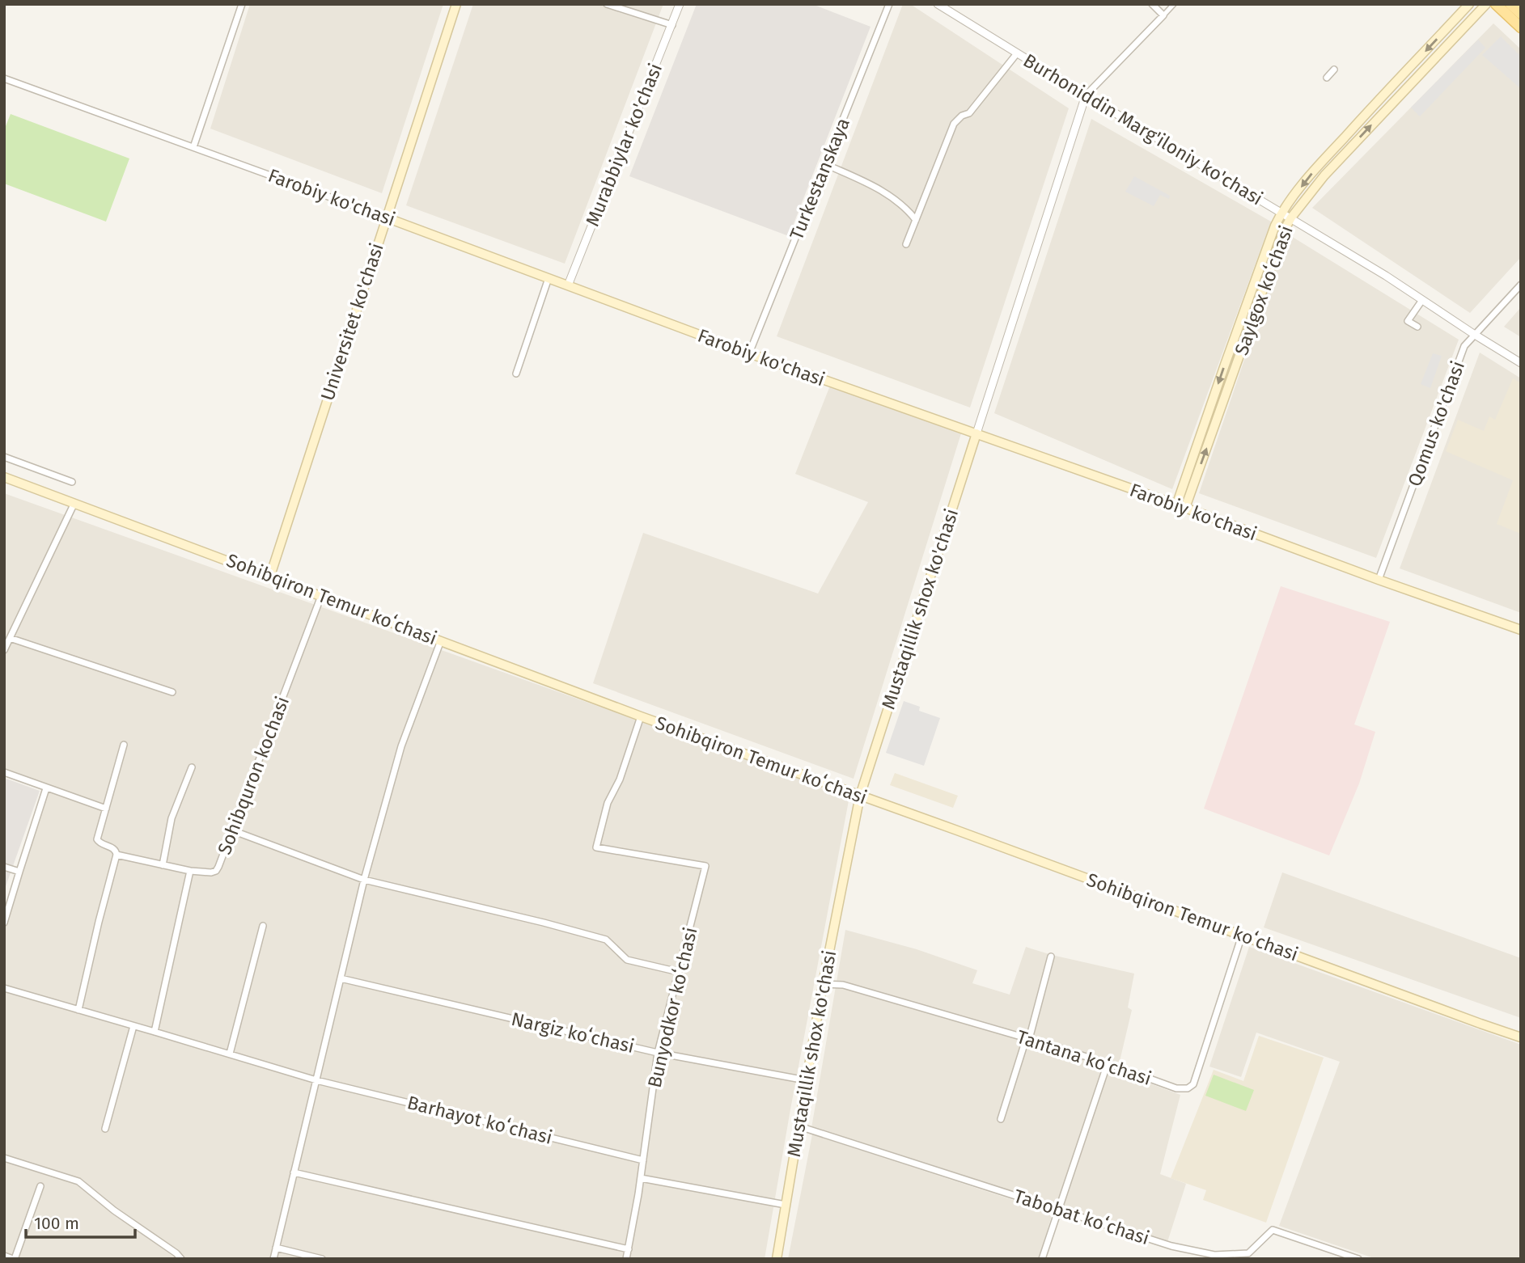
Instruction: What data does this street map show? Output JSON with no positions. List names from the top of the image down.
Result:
{
  "streets": {
    "main road": [
      "Farobiy ko'chasi",
      "Saylgox koʻchasi",
      "Universitet ko'chasi",
      "Sohibqiron Temur koʻchasi",
      "Mustaqillik shox ko'chasi"
    ],
    "street": [
      "Burhoniddin Marg'iloniy ko'chasi",
      "Murabbiylar ko'chasi",
      "Turkestanskaya",
      "Qomus ko'chasi",
      "Sohibquron kochasi",
      "Bunyodkor koʻchasi",
      "Nargiz koʻchasi",
      "Tantana koʻchasi",
      "Barhayot koʻchasi",
      "Tabobat koʻchasi"
    ]
  },
  "crossings": [
    ["Burhoniddin Marg'iloniy ko'chasi", "Saylgox koʻchasi"],
    ["Burhoniddin Marg'iloniy ko'chasi", "Qomus ko'chasi"],
    ["Burhoniddin Marg'iloniy ko'chasi", "Mustaqillik shox ko'chasi"],
    ["Murabbiylar ko'chasi", "Farobiy ko'chasi"],
    ["Turkestanskaya", "Farobiy ko'chasi"],
    ["Farobiy ko'chasi", "Saylgox koʻchasi"],
    ["Farobiy ko'chasi", "Universitet ko'chasi"],
    ["Farobiy ko'chasi", "Qomus ko'chasi"],
    ["Farobiy ko'chasi", "Mustaqillik shox ko'chasi"],
    ["Universitet ko'chasi", "Sohibqiron Temur koʻchasi"],
    ["Sohibqiron Temur koʻchasi", "Mustaqillik shox ko'chasi"],
    ["Sohibqiron Temur koʻchasi", "Sohibquron kochasi"],
    ["Sohibqiron Temur koʻchasi", "Bunyodkor koʻchasi"],
    ["Sohibqiron Temur koʻchasi", "Tantana koʻchasi"],
    ["Mustaqillik shox ko'chasi", "Nargiz koʻchasi"],
    ["Mustaqillik shox ko'chasi", "Tantana koʻchasi"],
    ["Mustaqillik shox ko'chasi", "Tabobat koʻchasi"],
    ["Bunyodkor koʻchasi", "Nargiz koʻchasi"],
    ["Bunyodkor koʻchasi", "Barhayot koʻchasi"]
  ],
  "scale_bar": "100 m"
}
